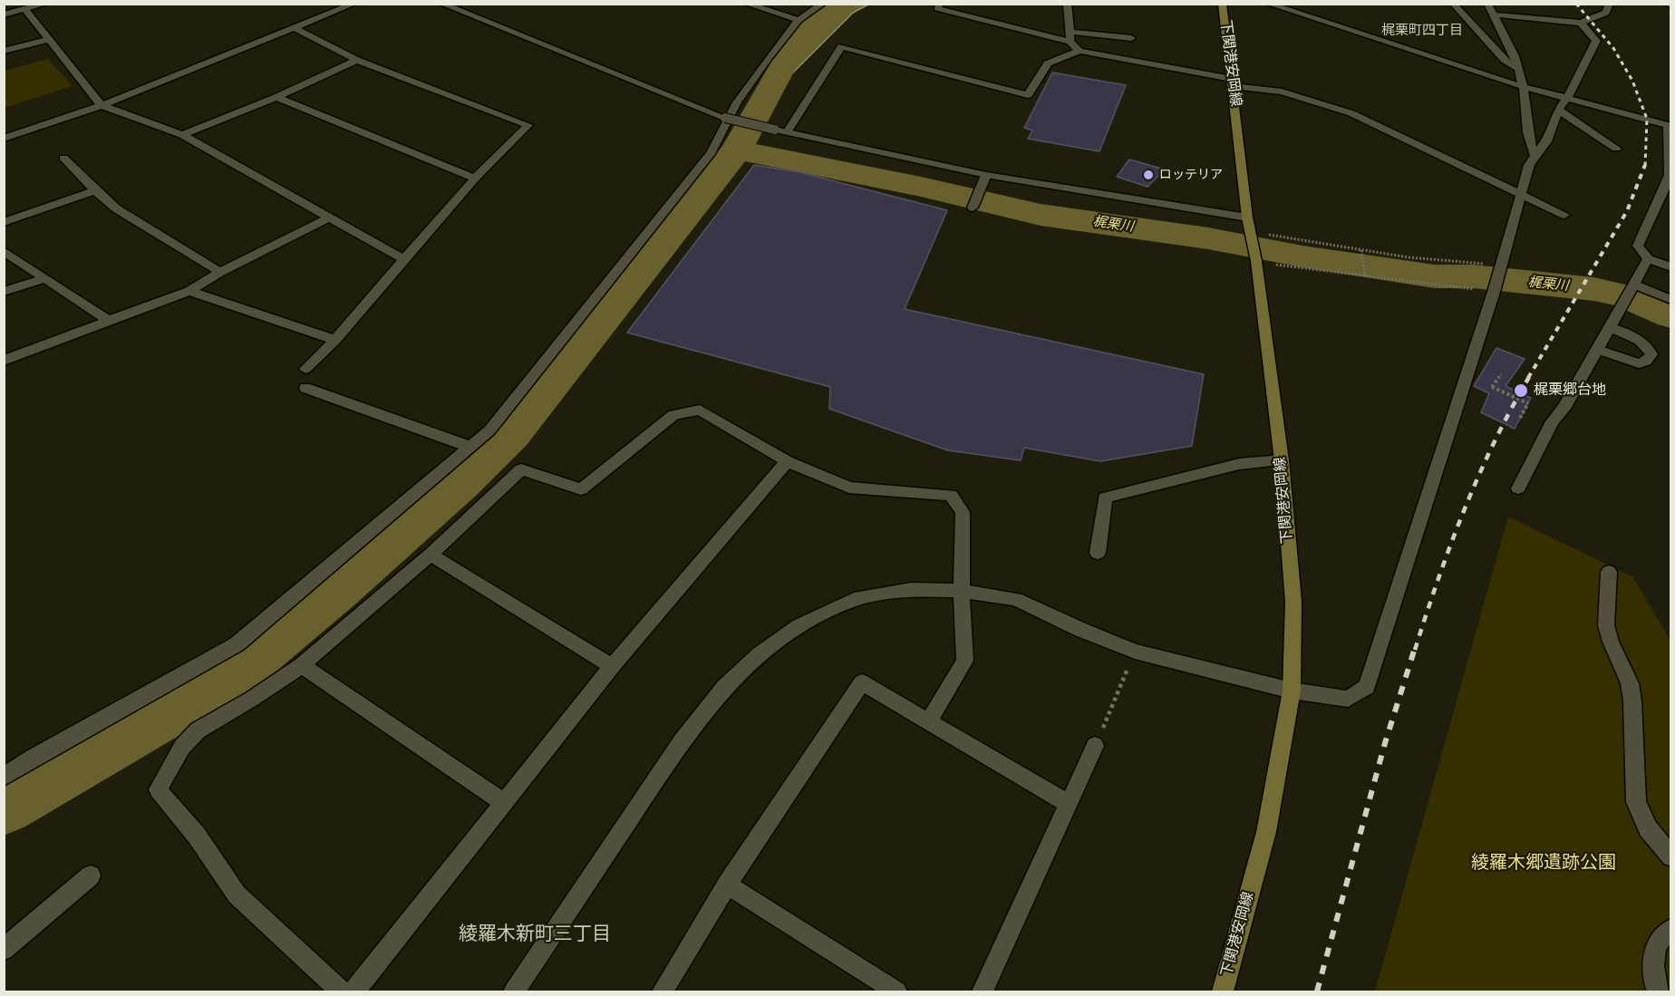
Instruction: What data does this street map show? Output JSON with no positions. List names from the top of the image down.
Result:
{
  "streets": {
    "main road": ["下関港安岡線"]
  },
  "districts": ["梶栗町四丁目", "綾羅木新町三丁目"],
  "water": ["梶栗川"],
  "parks": ["綾羅木郷遺跡公園"],
  "places": ["ロッテリア", "梶栗郷台地"]
}
